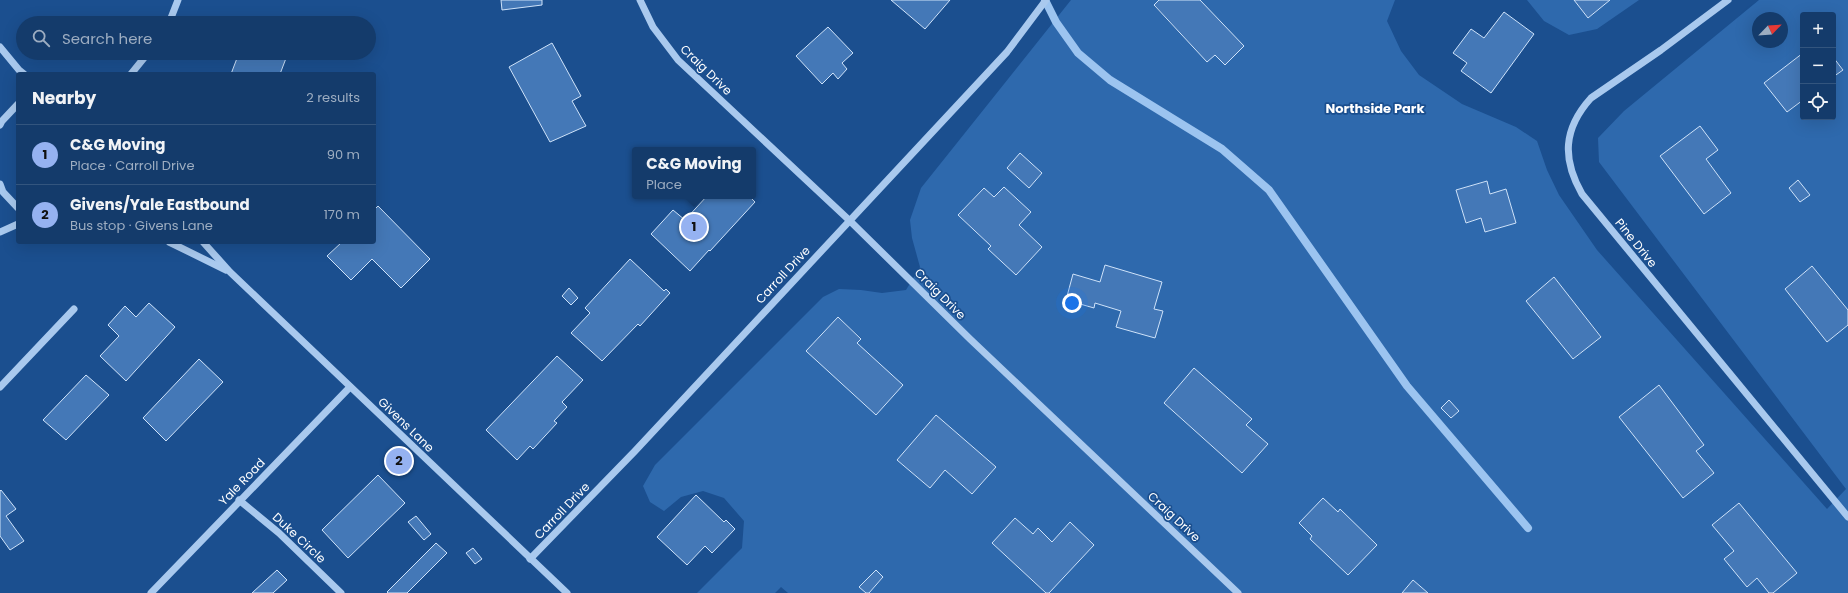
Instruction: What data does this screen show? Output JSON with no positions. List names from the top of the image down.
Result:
{
  "streets": {
    "street": [
      "Craig Drive",
      "Pine Drive",
      "Carroll Drive",
      "Givens Lane",
      "Yale Road",
      "Duke Circle"
    ]
  },
  "crossings": [
    ["Craig Drive", "Carroll Drive"],
    ["Carroll Drive", "Givens Lane"],
    ["Givens Lane", "Yale Road"],
    ["Yale Road", "Duke Circle"]
  ],
  "districts": ["Northside Park"],
  "north": "top right",
  "page": {
    "map_buttons": ["+", "−"],
    "search": "Search here",
    "heading": ["Nearby", "2 results"],
    "list": [
      {
        "mark": "1",
        "name": "C&G Moving",
        "note": "Place · Carroll Drive",
        "value": "90 m"
      },
      {
        "mark": "2",
        "name": "Givens/Yale Eastbound",
        "note": "Bus stop · Givens Lane",
        "value": "170 m"
      }
    ],
    "popup": ["C&G Moving", "Place"],
    "pins": ["1", "2"]
  }
}
